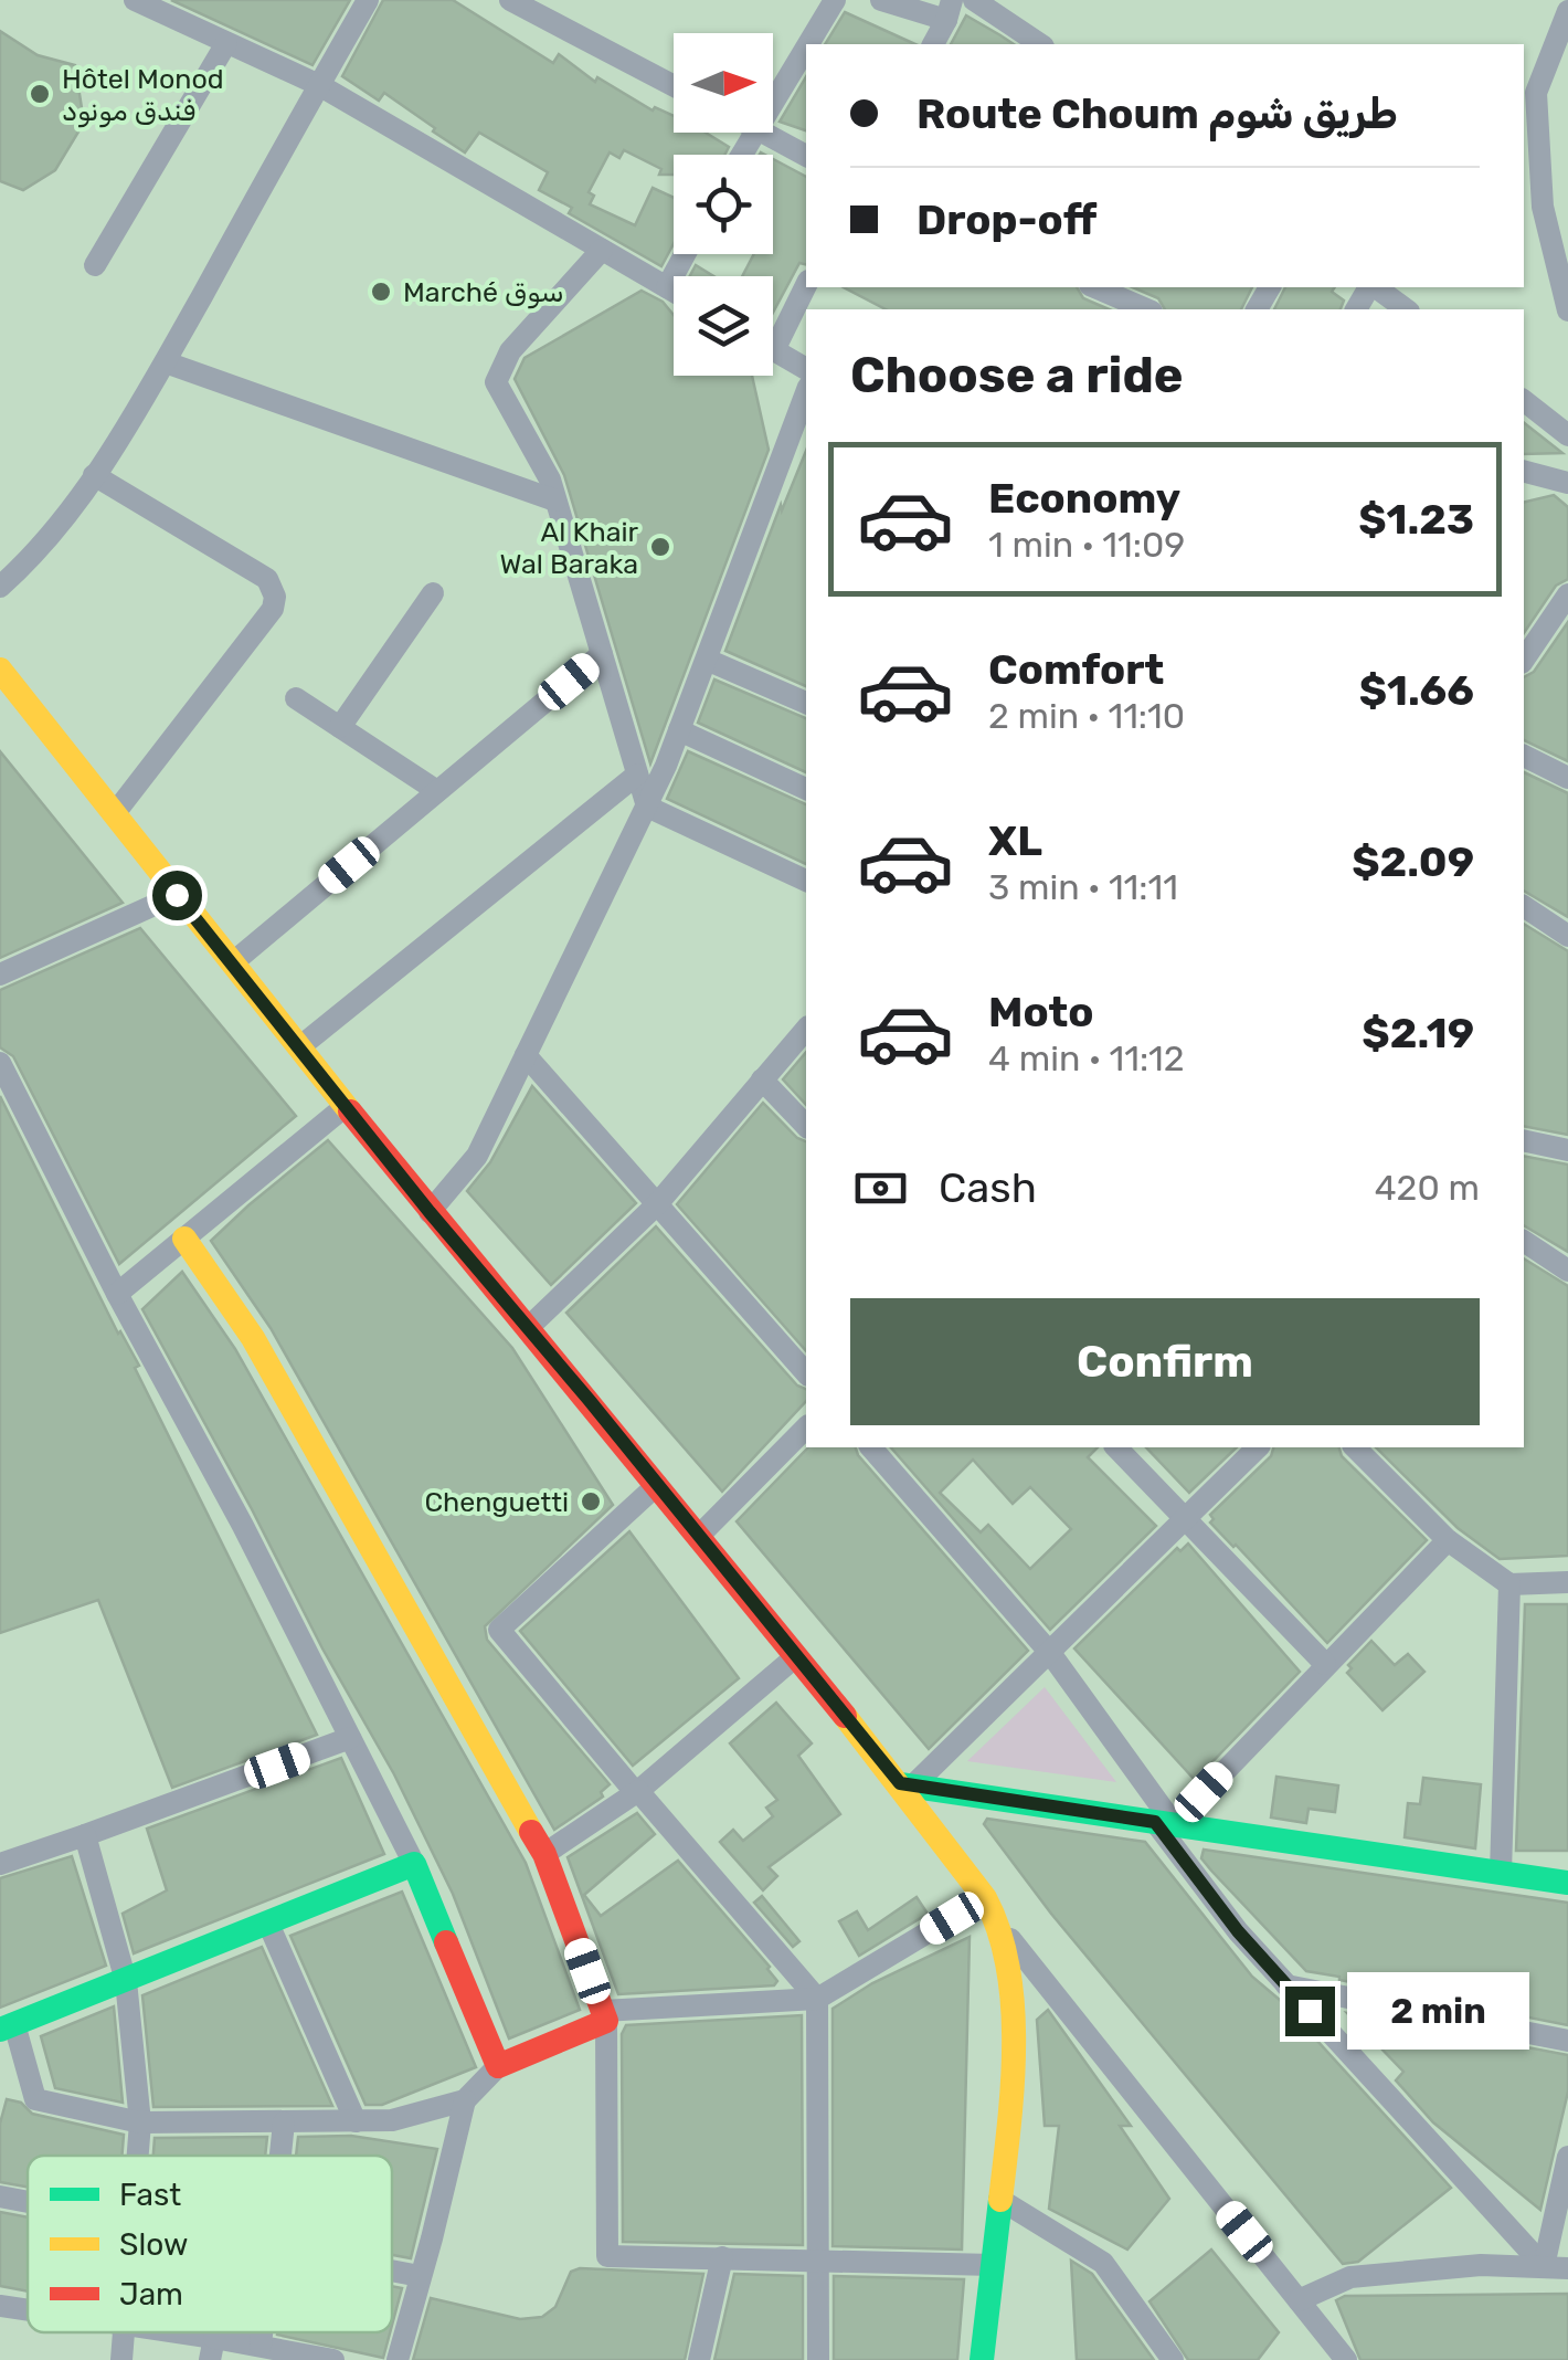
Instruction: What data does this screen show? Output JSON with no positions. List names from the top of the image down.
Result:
{
  "places": [
    "Hôtel Monod فندق مونود",
    "Marché سوق",
    "Al Khair Wal Baraka",
    "Chenguetti"
  ],
  "legend": ["Fast", "Slow", "Jam"],
  "north": "right",
  "page": {
    "banner": ["Route Choum طريق شوم", "Drop-off"],
    "heading": "Choose a ride",
    "list": [
      {
        "name": "Economy",
        "note": "1 min · 11:09",
        "value": "$1.23"
      },
      {
        "name": "Comfort",
        "note": "2 min · 11:10",
        "value": "$1.66"
      },
      {
        "name": "XL",
        "note": "3 min · 11:11",
        "value": "$2.09"
      },
      {
        "name": "Moto",
        "note": "4 min · 11:12",
        "value": "$2.19"
      }
    ],
    "pay": ["Cash", "420 m"],
    "buttons": "Confirm",
    "bubble": "2 min"
  }
}
